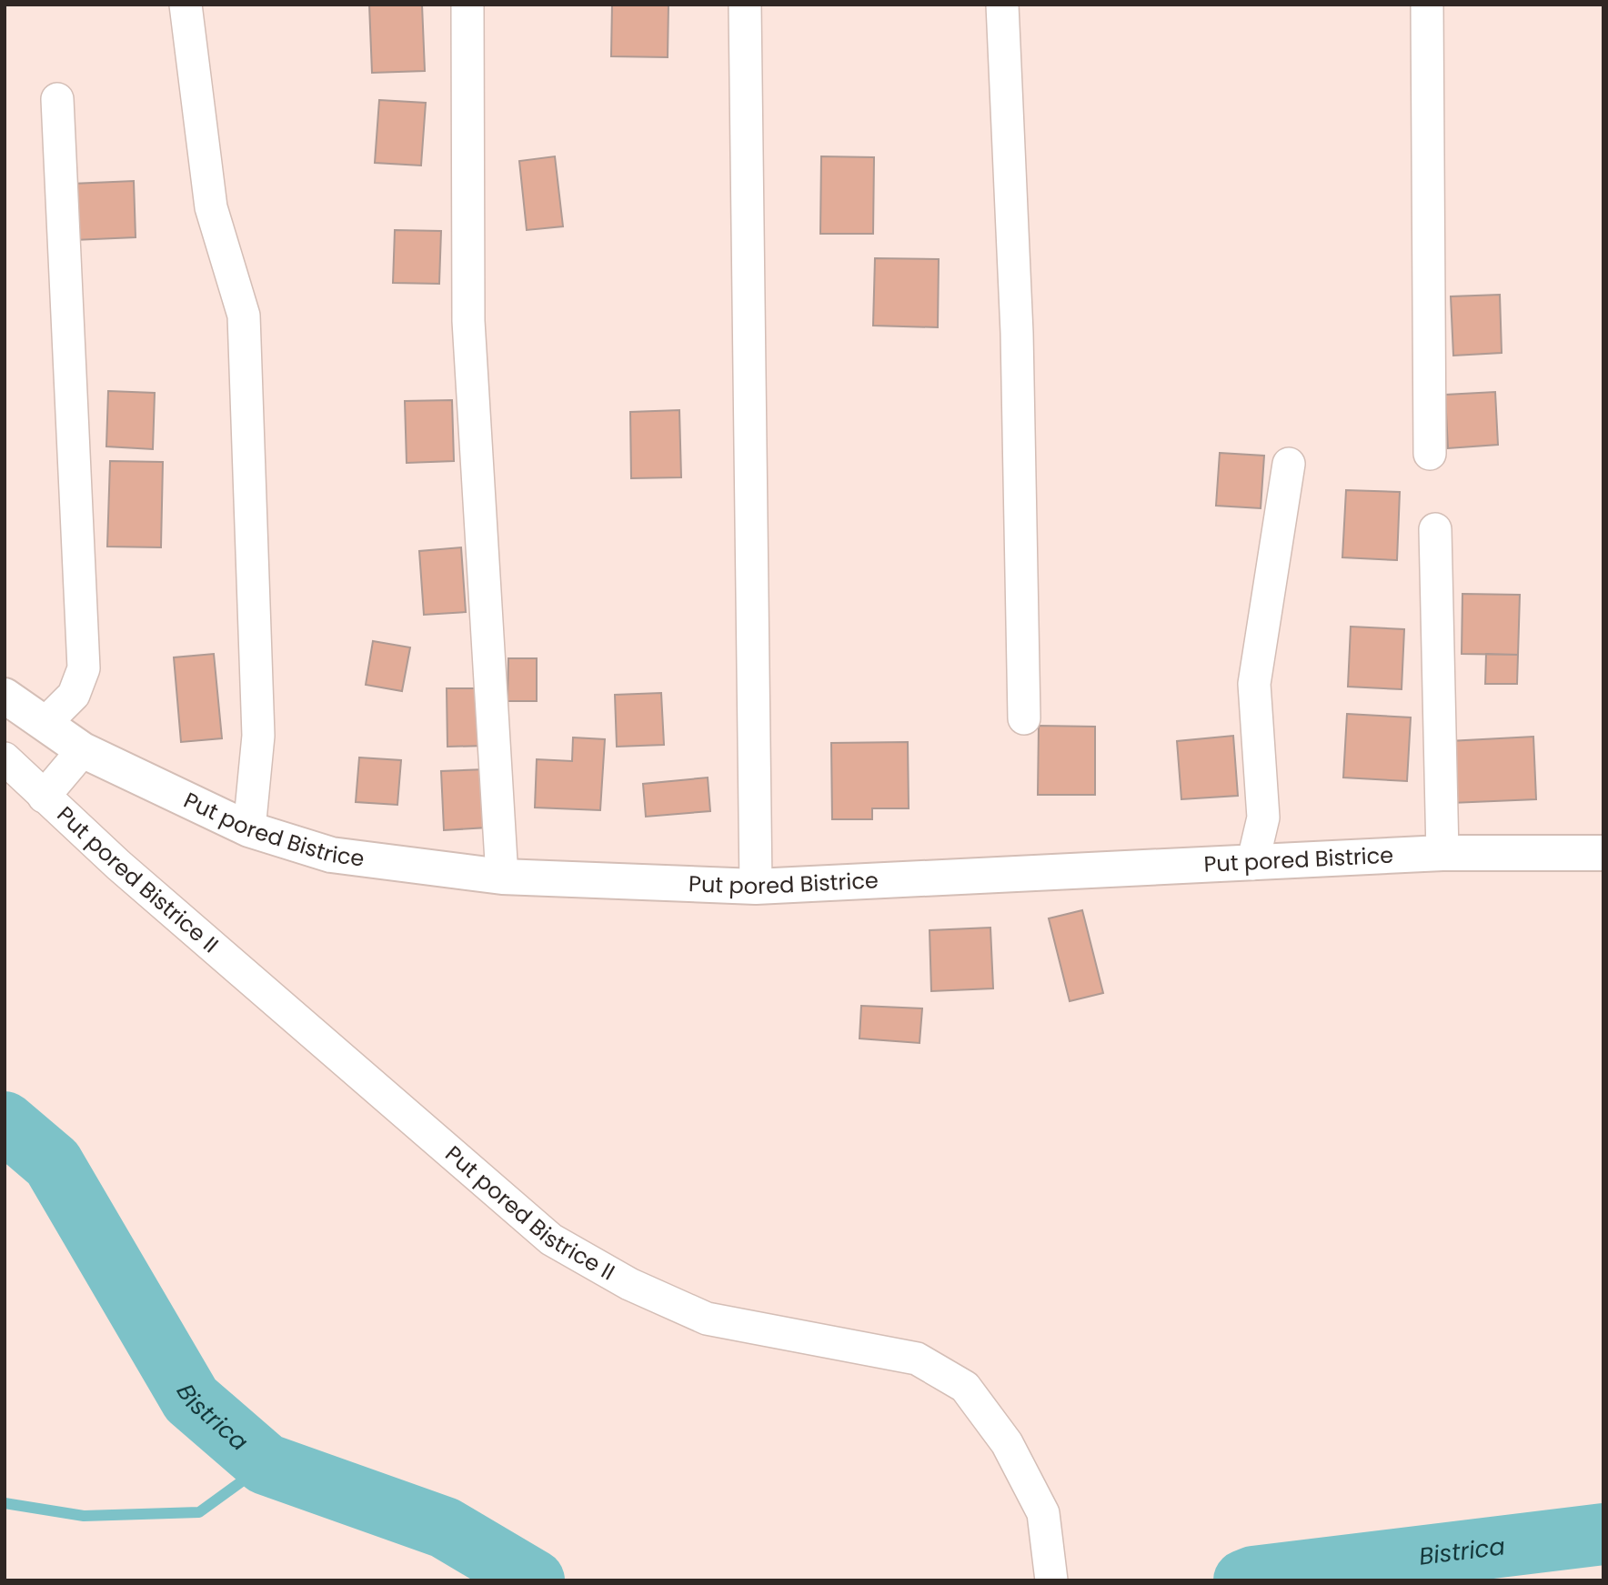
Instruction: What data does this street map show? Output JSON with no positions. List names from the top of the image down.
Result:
{
  "streets": {
    "street": ["Put pored Bistrice", "Put pored Bistrice II"]
  },
  "water": ["Bistrica"]
}
